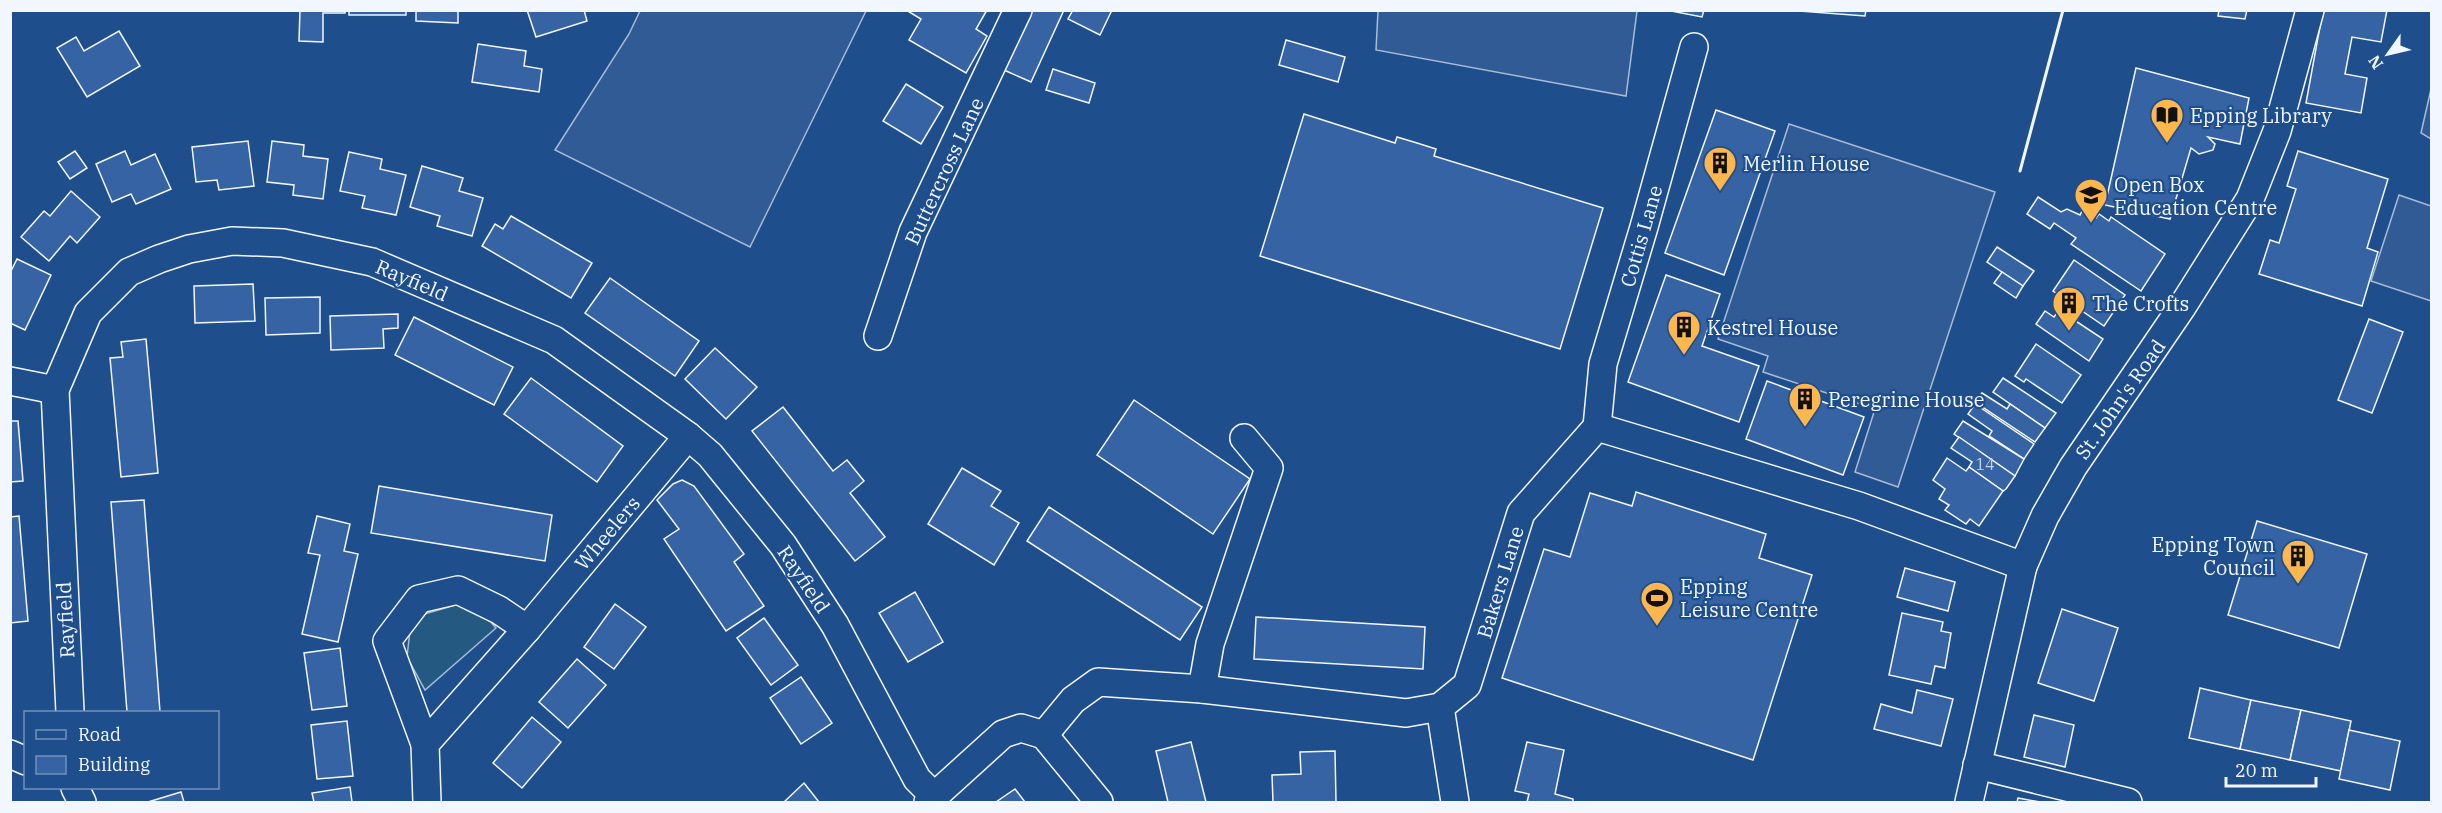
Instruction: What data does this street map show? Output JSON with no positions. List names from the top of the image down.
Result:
{
  "streets": {
    "street": [
      "Buttercross Lane",
      "Cottis Lane",
      "Rayfield",
      "St. John's Road",
      "Wheelers",
      "Bakers Lane"
    ]
  },
  "crossings": [
    ["Cottis Lane", "Bakers Lane"],
    ["Rayfield", "Wheelers"]
  ],
  "places": {
    "library": ["Epping Library"],
    "building": [
      "Merlin House",
      "The Crofts",
      "Kestrel House",
      "Peregrine House",
      "Epping Town Council"
    ],
    "school or university": ["Open Box Education Centre"],
    "sports": ["Epping Leisure Centre"]
  },
  "house_numbers": ["14"],
  "legend": ["Road", "Building"],
  "scale_bar": "20 m",
  "north": "bottom left"
}
